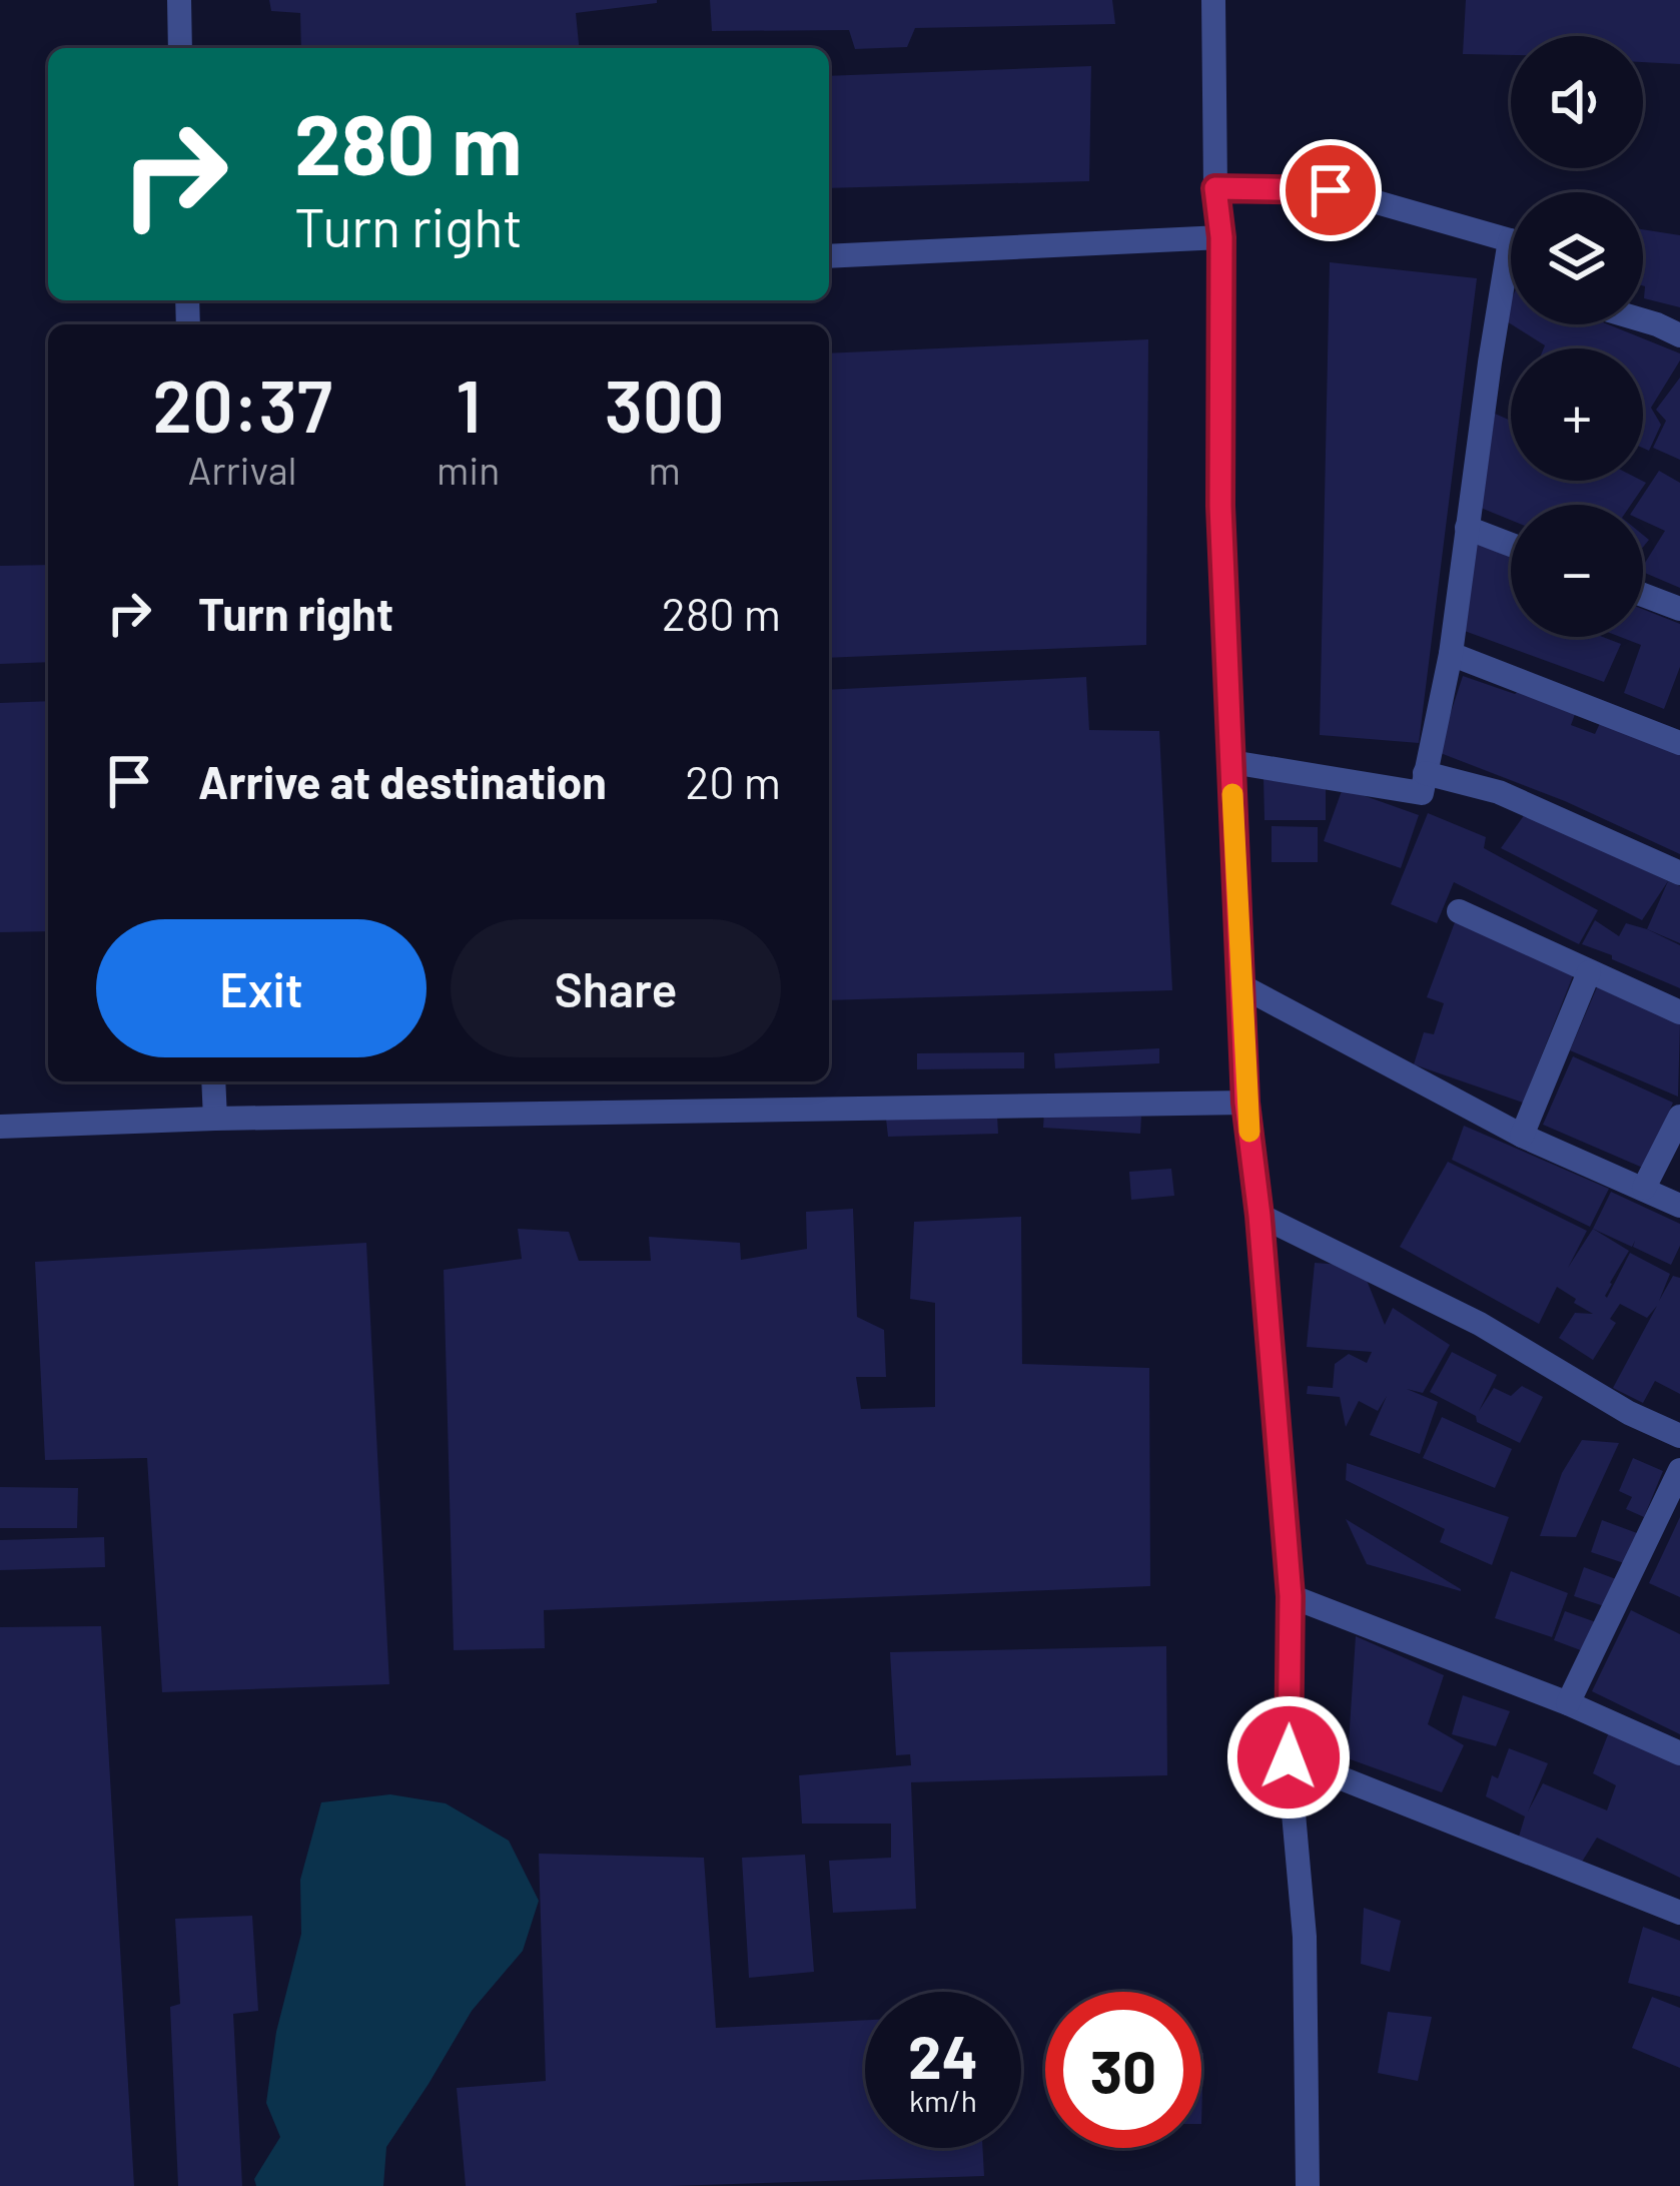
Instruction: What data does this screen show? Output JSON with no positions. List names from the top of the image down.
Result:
{
  "page": {
    "map_buttons": ["+", "−"],
    "turn": ["280 m", "Turn right"],
    "eta": [
      "20:37",
      "Arrival",
      "1",
      "min",
      "300",
      "m"
    ],
    "list": [
      {
        "name": "Turn right",
        "value": "280 m"
      },
      {
        "name": "Arrive at destination",
        "value": "20 m"
      }
    ],
    "buttons": ["Exit", "Share"],
    "speed": "24 km/h",
    "limit": "30"
  }
}
